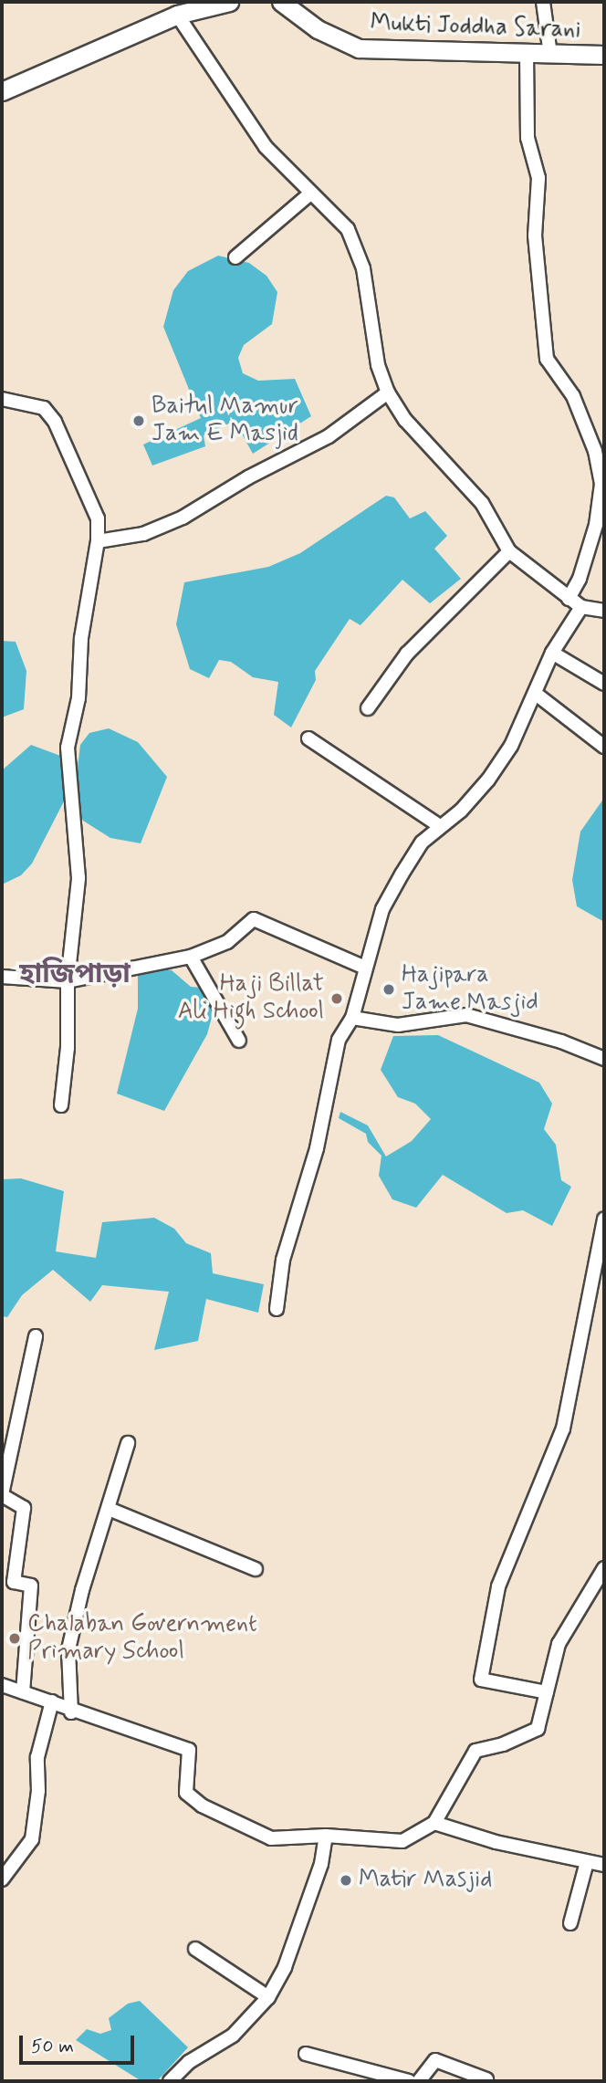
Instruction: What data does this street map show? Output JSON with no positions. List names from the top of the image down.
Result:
{
  "streets": {
    "street": ["Mukti Joddha Sarani"]
  },
  "districts": ["হাজিপাড়া"],
  "places": [
    "Baitul Mamur Jam E Masjid",
    "Hajipara Jame Masjid",
    "Haji Billat Ali High School",
    "Chalaban Government Primary School",
    "Matir Masjid"
  ],
  "scale_bar": "50 m"
}
